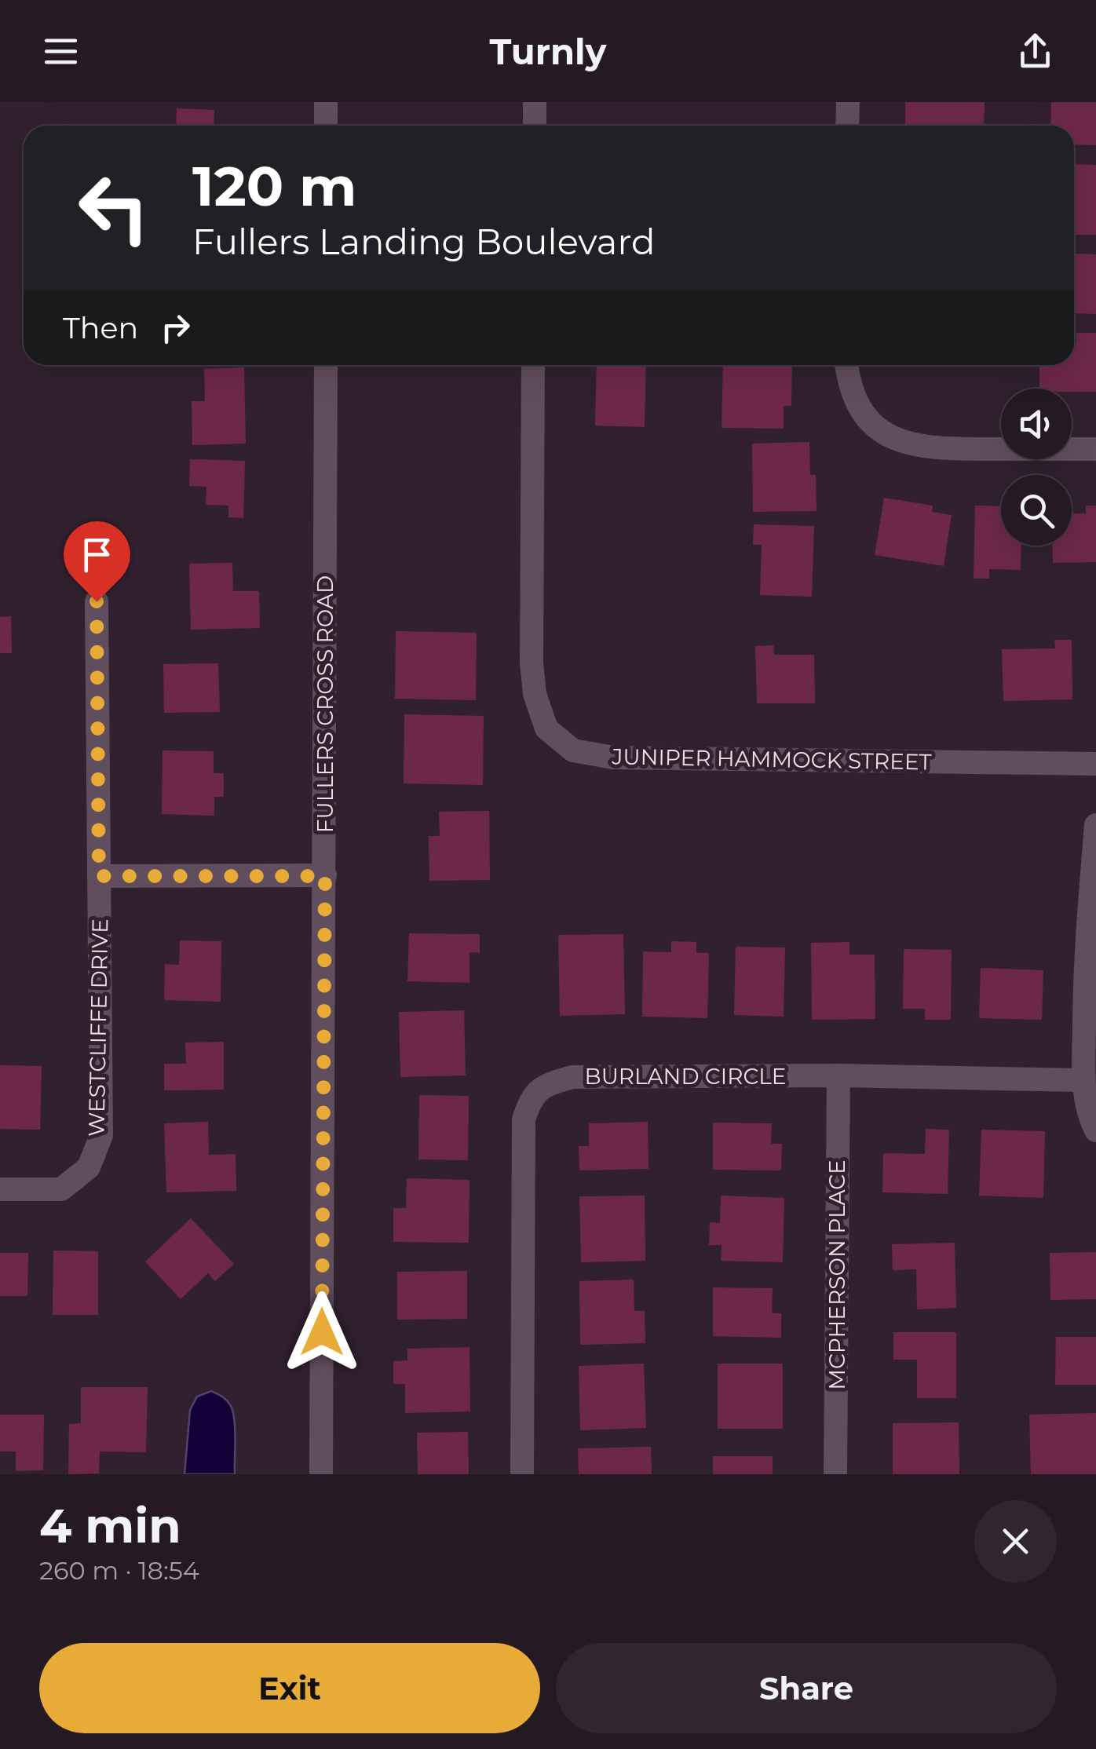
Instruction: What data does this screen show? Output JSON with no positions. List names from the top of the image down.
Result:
{
  "streets": {
    "street": [
      "FULLERS CROSS ROAD",
      "JUNIPER HAMMOCK STREET",
      "WESTCLIFFE DRIVE",
      "BURLAND CIRCLE",
      "MCPHERSON PLACE"
    ]
  },
  "crossings": [
    ["BURLAND CIRCLE", "MCPHERSON PLACE"]
  ],
  "page": {
    "header": "Turnly",
    "turn": ["120 m", "Fullers Landing Boulevard"],
    "then": "Then",
    "heading": ["4 min", "260 m · 18:54"],
    "buttons": ["Exit", "Share"]
  }
}
